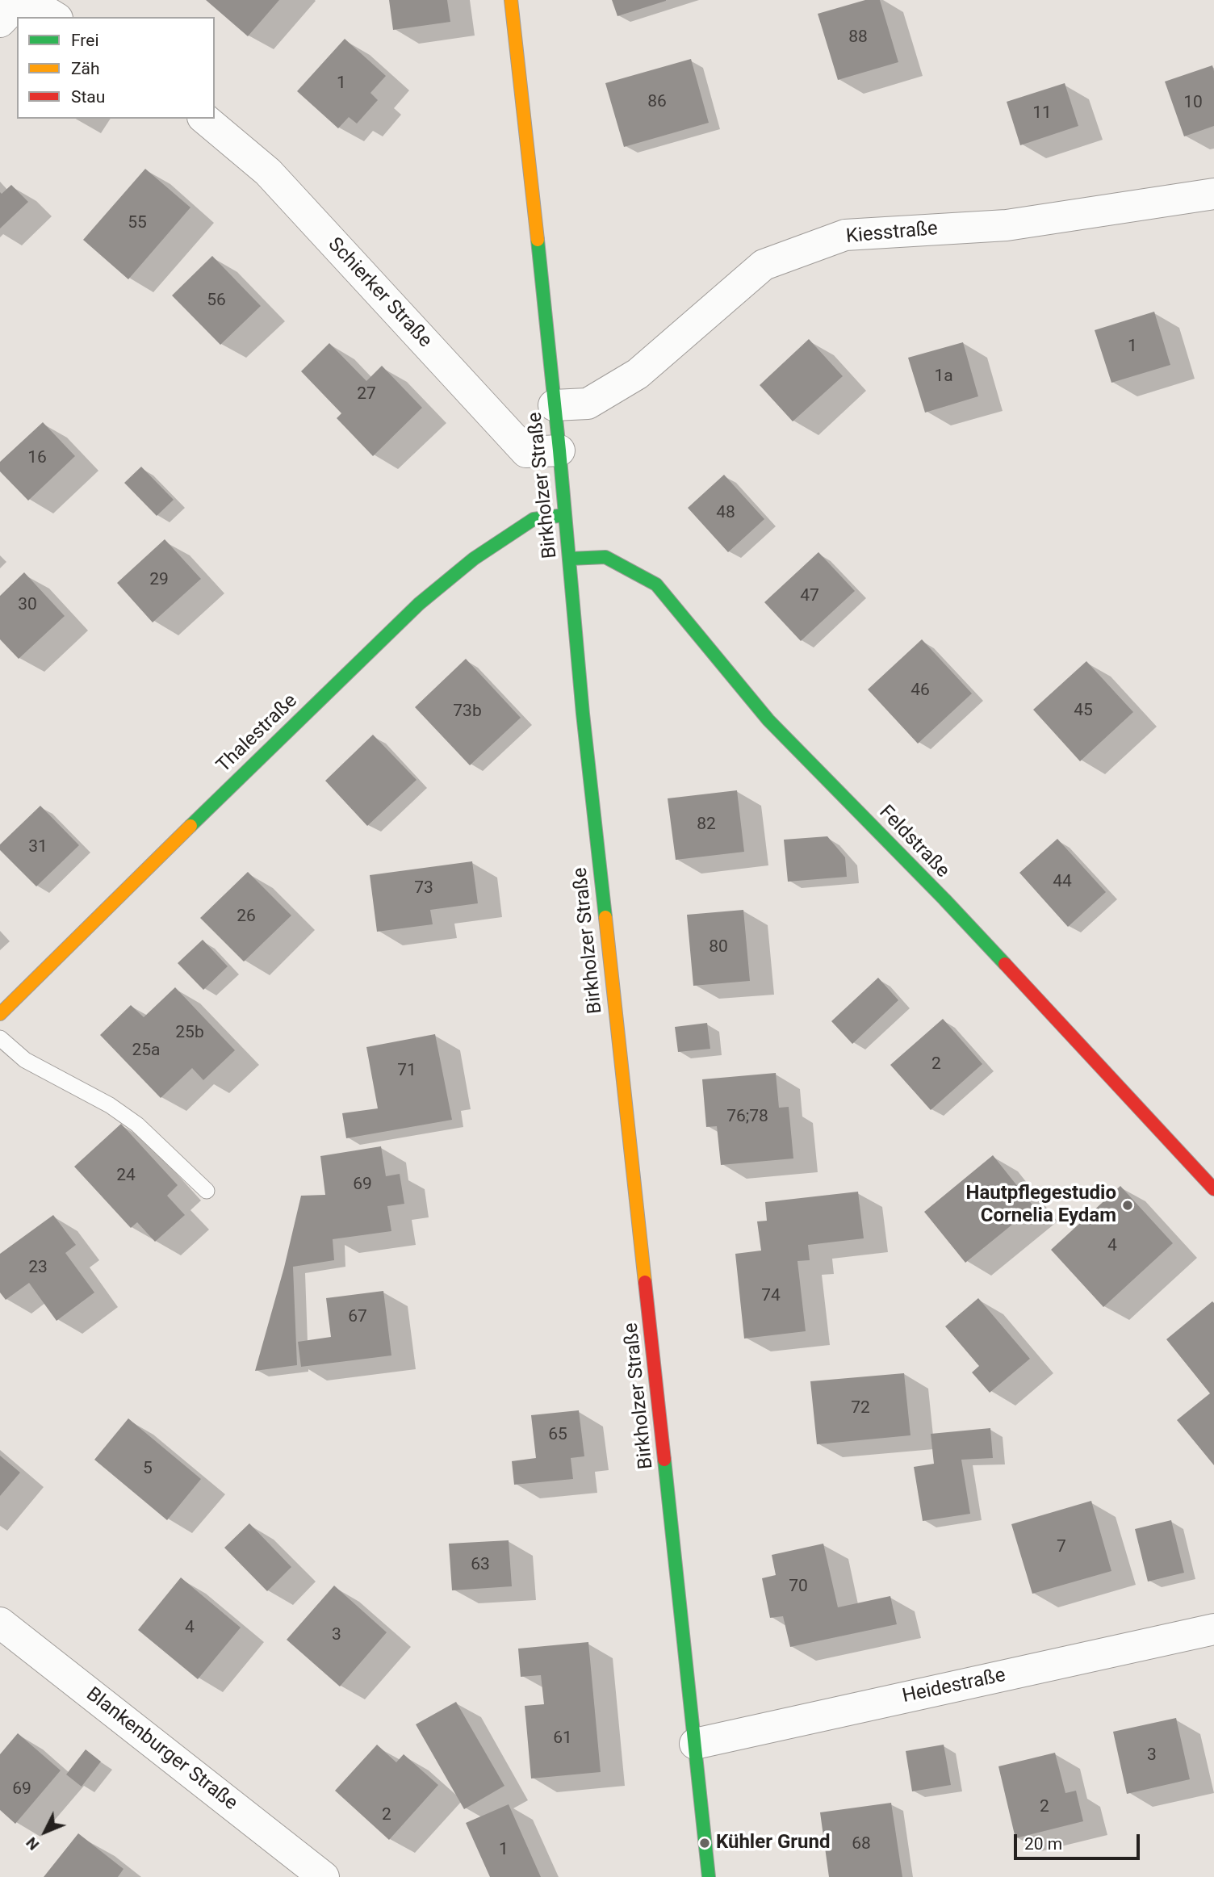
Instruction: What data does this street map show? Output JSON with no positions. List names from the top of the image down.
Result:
{
  "streets": {
    "street": [
      "Kiesstraße",
      "Schierker Straße",
      "Birkholzer Straße",
      "Thalestraße",
      "Feldstraße",
      "Heidestraße",
      "Blankenburger Straße"
    ]
  },
  "crossings": [
    ["Kiesstraße", "Birkholzer Straße"],
    ["Schierker Straße", "Birkholzer Straße"],
    ["Birkholzer Straße", "Thalestraße"],
    ["Birkholzer Straße", "Feldstraße"],
    ["Birkholzer Straße", "Heidestraße"]
  ],
  "places": ["Hautpflegestudio Cornelia Eydam", "Kühler Grund"],
  "house_numbers": [
    "88",
    "1",
    "86",
    "10",
    "11",
    "55",
    "56",
    "1",
    "1a",
    "27",
    "16",
    "48",
    "29",
    "47",
    "30",
    "46",
    "45",
    "73b",
    "82",
    "31",
    "44",
    "73",
    "26",
    "80",
    "25b",
    "25a",
    "2",
    "71",
    "76;78",
    "24",
    "69",
    "4",
    "23",
    "74",
    "67",
    "72",
    "65",
    "5",
    "7",
    "63",
    "70",
    "4",
    "3",
    "61",
    "3",
    "69",
    "2",
    "2",
    "68",
    "1"
  ],
  "legend": ["Frei", "Zäh", "Stau"],
  "scale_bar": "20 m",
  "north": "bottom left"
}
